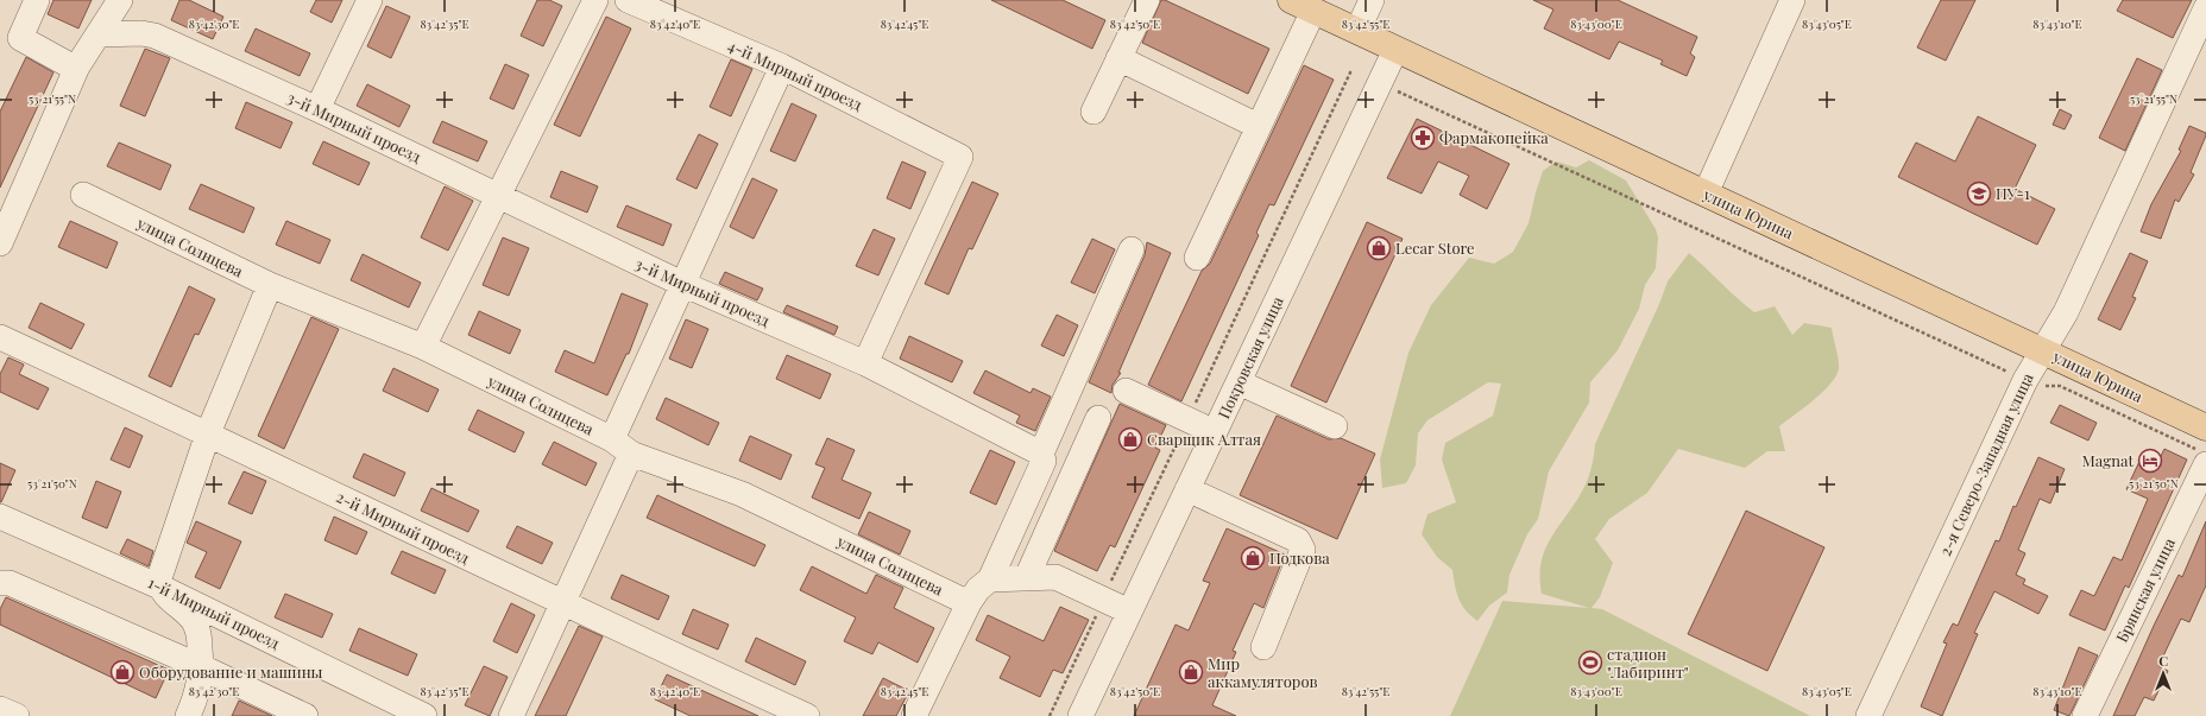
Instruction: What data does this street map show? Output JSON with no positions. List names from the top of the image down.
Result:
{
  "streets": {
    "main road": ["улица Юрина"],
    "street": [
      "4-й Мирный проезд",
      "3-й Мирный проезд",
      "улица Солнцева",
      "Покровская улица",
      "2-я Северо-Западная улица",
      "2-й Мирный проезд",
      "Брянская улица",
      "1-й Мирный проезд"
    ]
  },
  "crossings": [
    ["4-й Мирный проезд", "3-й Мирный проезд"],
    ["улица Юрина", "Покровская улица"],
    ["улица Юрина", "2-я Северо-Западная улица"],
    ["улица Юрина", "Брянская улица"]
  ],
  "places": {
    "pharmacy": ["Фармакопейка"],
    "school or university": ["ПУ-1"],
    "shop": [
      "Lecar Store",
      "Сварщик Алтая",
      "Подкова",
      "Оборудование и машины",
      "Мир аккамуляторов"
    ],
    "hotel": ["Magnat"],
    "sports": ["стадион \"Лабиринт\""]
  },
  "north": "top",
  "coordinates": [
    "83°42'30\"E",
    "83°42'35\"E",
    "83°42'40\"E",
    "83°42'45\"E",
    "83°42'50\"E",
    "83°42'55\"E",
    "83°43'00\"E",
    "83°43'05\"E",
    "83°43'10\"E",
    "53°21'55\"N",
    "53°21'50\"N"
  ]
}
